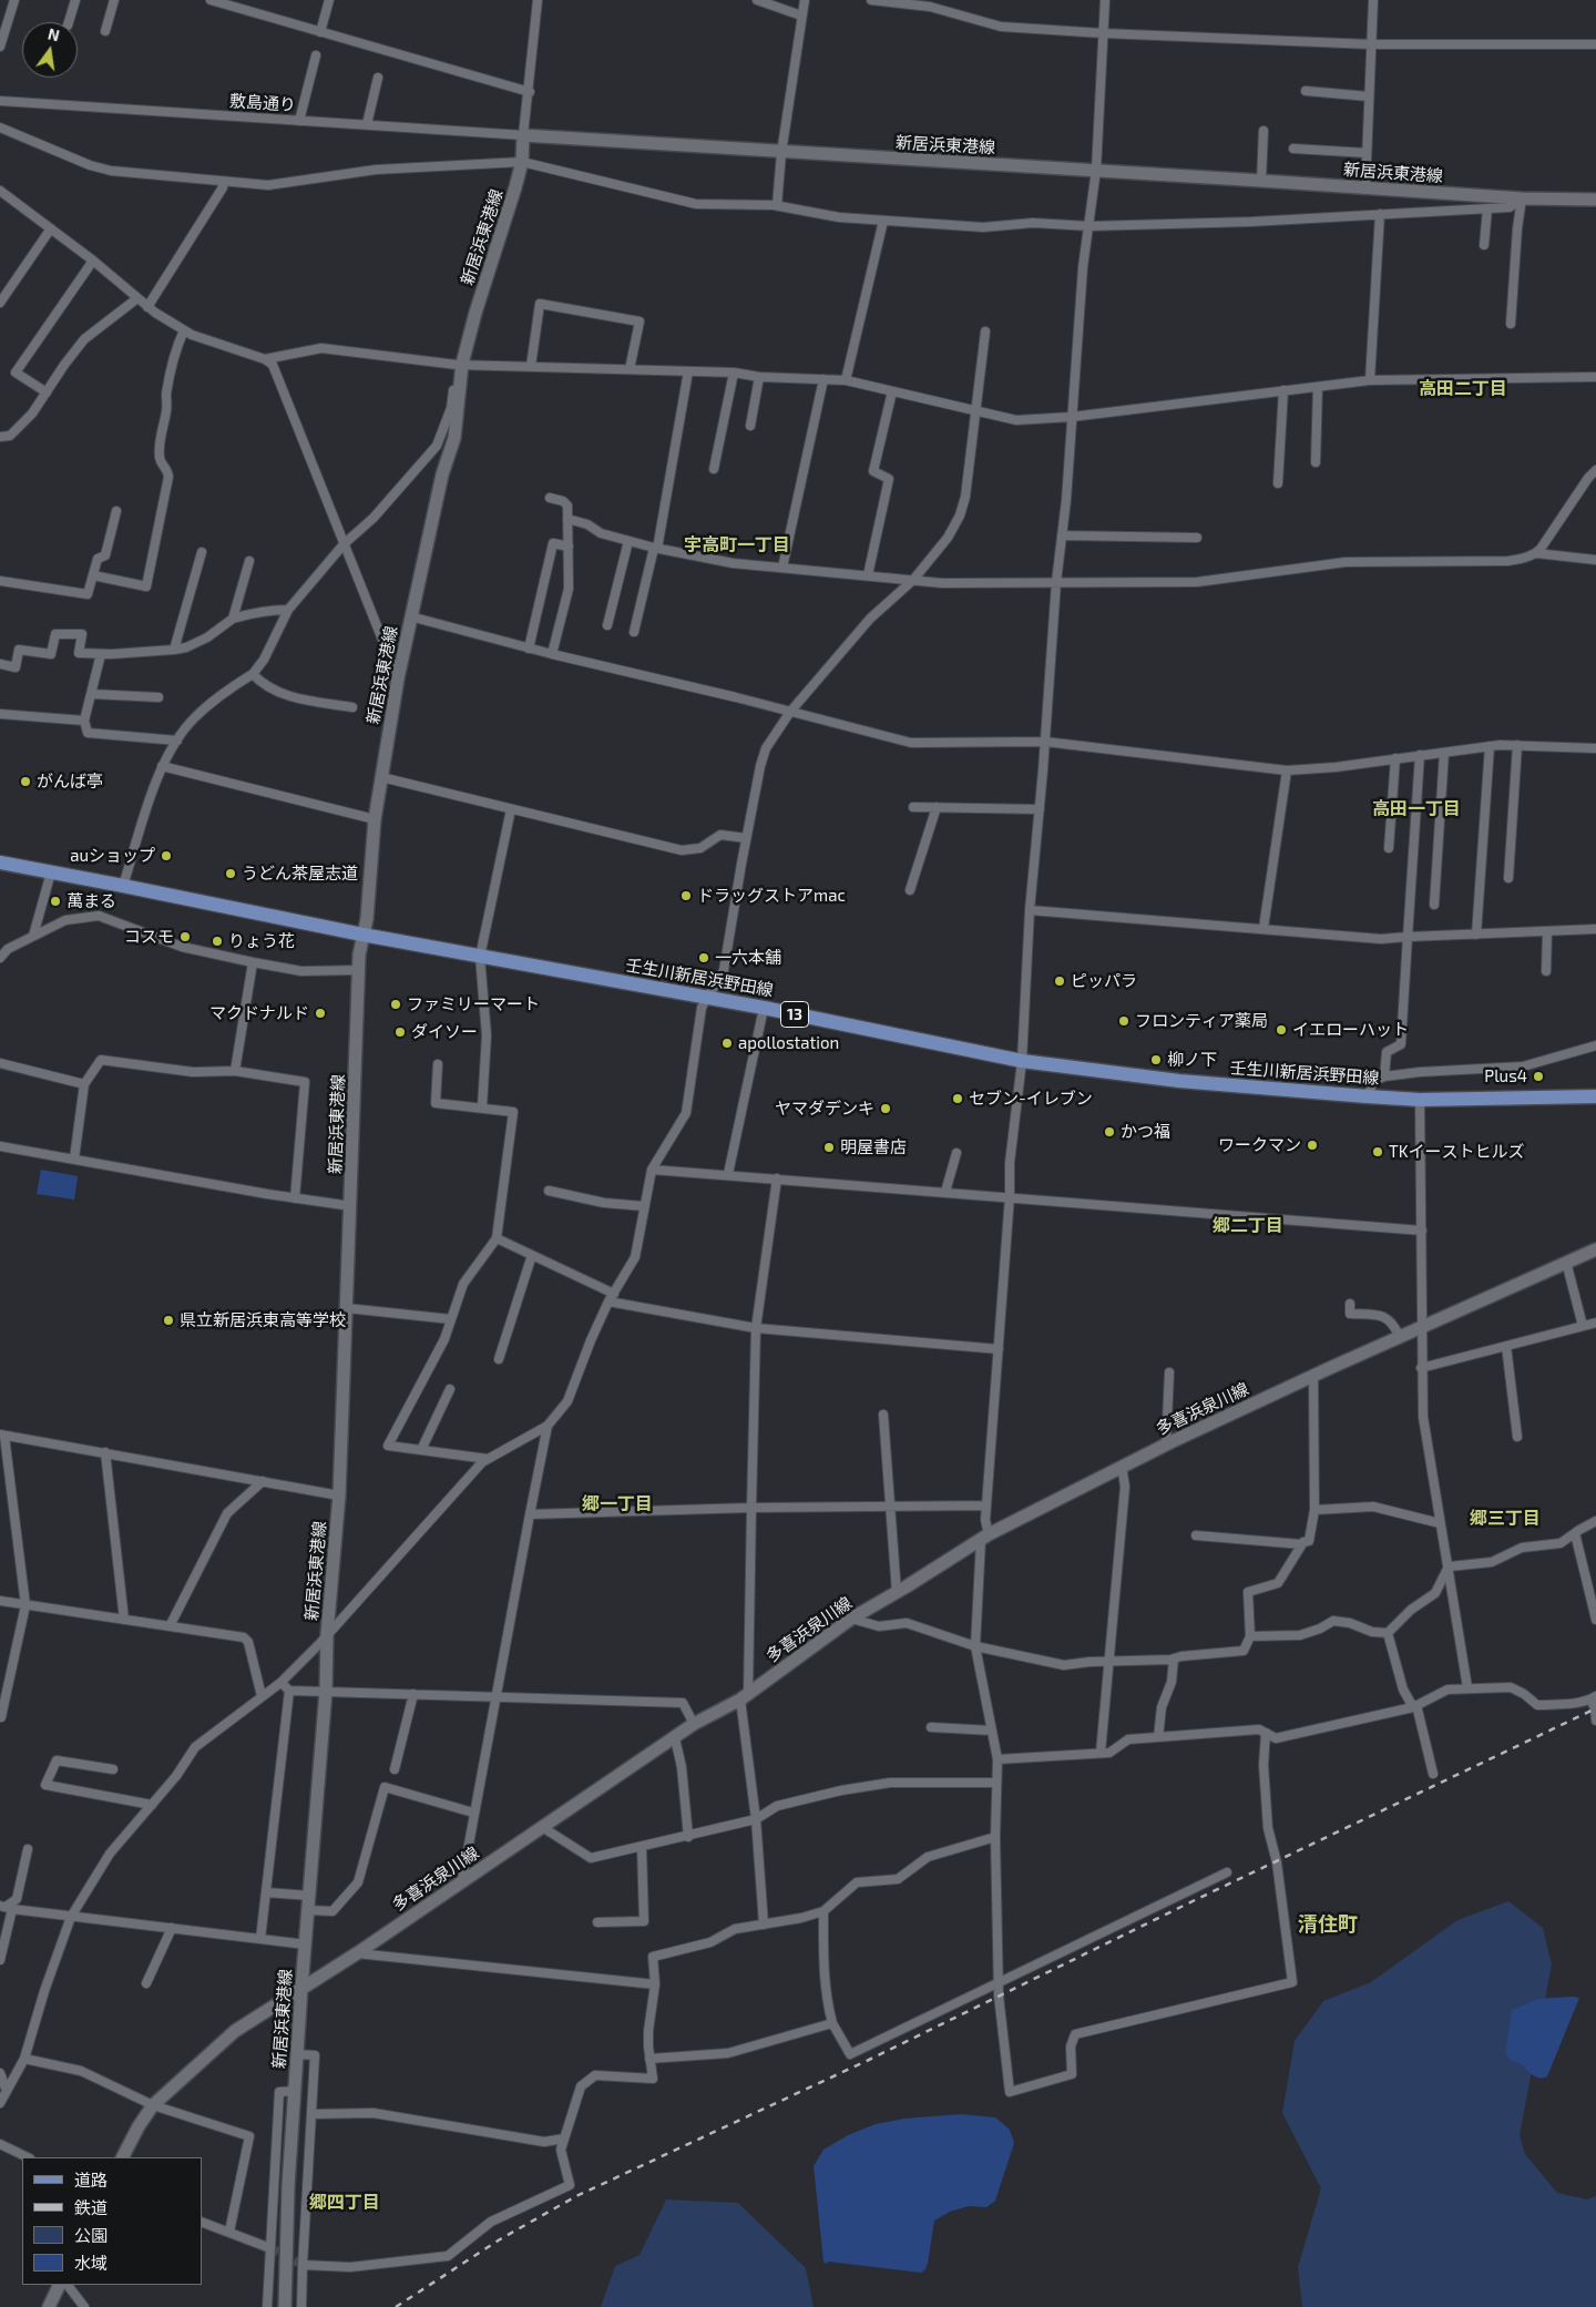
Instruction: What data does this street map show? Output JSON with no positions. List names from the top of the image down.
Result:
{
  "streets": {
    "main road": [
      "新居浜東港線",
      "壬生川新居浜野田線",
      "13",
      "多喜浜泉川線"
    ],
    "street": ["敷島通り"]
  },
  "crossings": [
    ["敷島通り", "新居浜東港線"],
    ["新居浜東港線", "壬生川新居浜野田線"],
    ["新居浜東港線", "多喜浜泉川線"]
  ],
  "districts": [
    "高田二丁目",
    "宇高町一丁目",
    "高田一丁目",
    "郷二丁目",
    "郷一丁目",
    "郷三丁目",
    "清住町",
    "郷四丁目"
  ],
  "places": [
    "がんば亭",
    "auショップ",
    "うどん茶屋志道",
    "ドラッグストアmac",
    "萬まる",
    "コスモ",
    "りょう花",
    "一六本舗",
    "ピッパラ",
    "ファミリーマート",
    "マクドナルド",
    "フロンティア薬局",
    "イエローハット",
    "ダイソー",
    "apollostation",
    "柳ノ下",
    "Plus4",
    "セブン-イレブン",
    "ヤマダデンキ",
    "かつ福",
    "ワークマン",
    "明屋書店",
    "TKイーストヒルズ",
    "県立新居浜東高等学校"
  ],
  "legend": [
    "道路",
    "鉄道",
    "公園",
    "水域"
  ],
  "north": "top"
}
